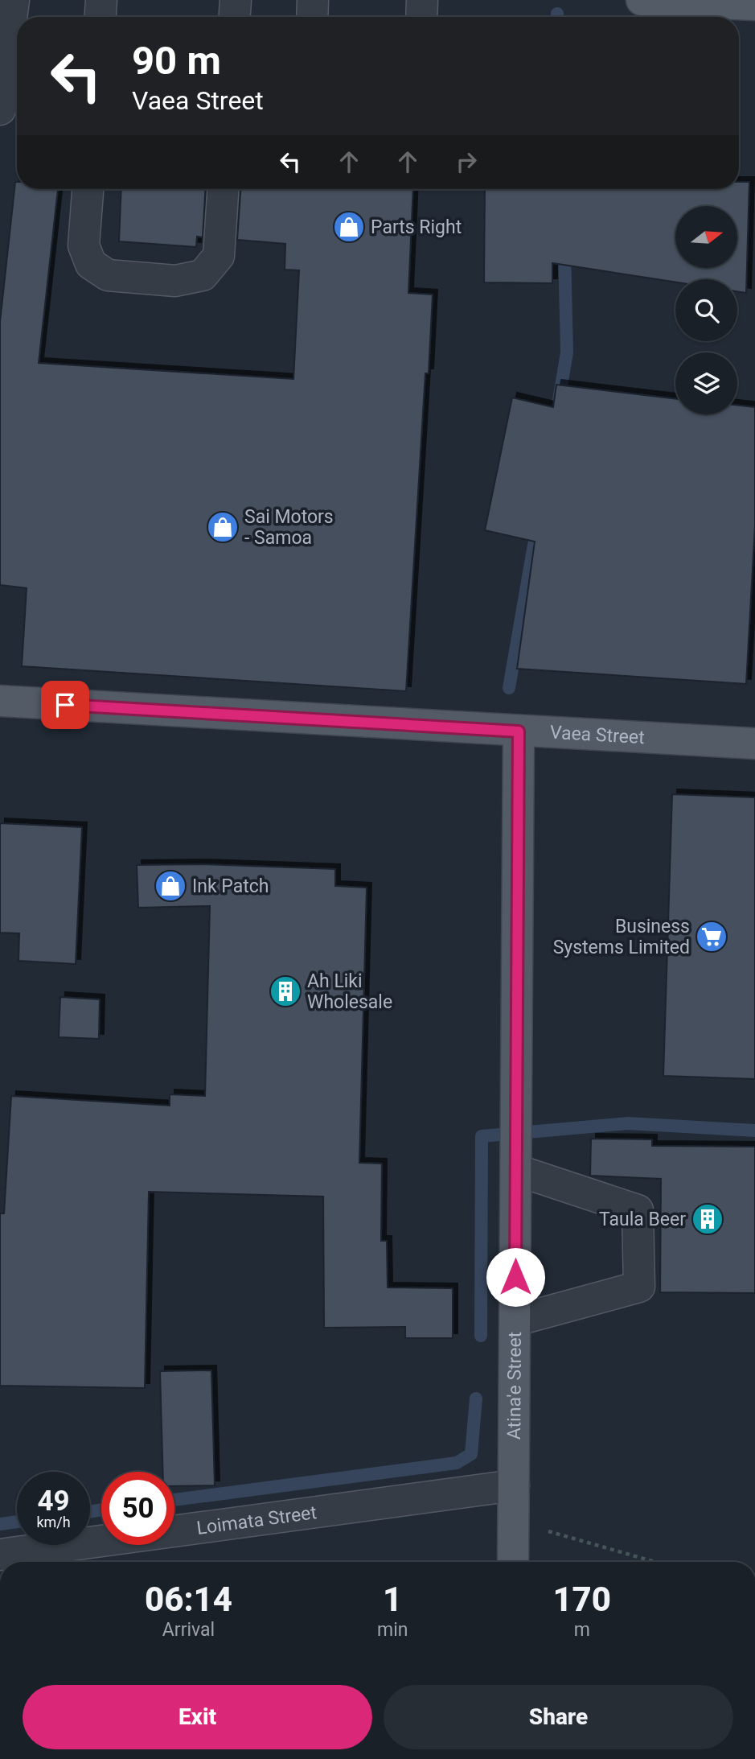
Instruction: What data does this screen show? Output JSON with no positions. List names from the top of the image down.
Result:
{
  "streets": {
    "main road": ["Vaea Street", "Atina'e Street"],
    "street": ["Loimata Street"]
  },
  "crossings": [
    ["Vaea Street", "Atina'e Street"],
    ["Atina'e Street", "Loimata Street"]
  ],
  "places": {
    "shop": ["Parts Right", "Sai Motors - Samoa", "Ink Patch"],
    "supermarket": ["Business Systems Limited"],
    "building": ["Ah Liki Wholesale", "Taula Beer"]
  },
  "north": "right",
  "page": {
    "turn": ["90 m", "Vaea Street"],
    "speed": "49 km/h",
    "limit": "50",
    "eta": [
      "06:14",
      "Arrival",
      "1",
      "min",
      "170",
      "m"
    ],
    "buttons": ["Exit", "Share"]
  }
}
